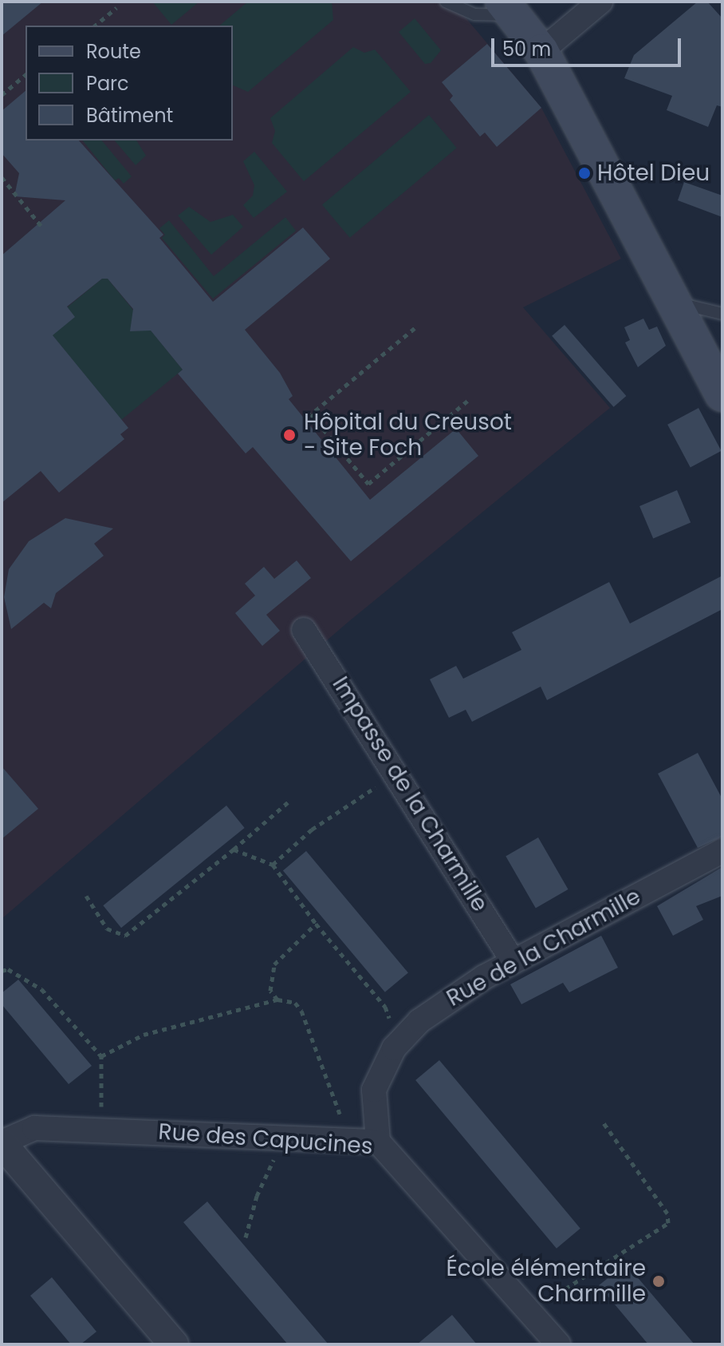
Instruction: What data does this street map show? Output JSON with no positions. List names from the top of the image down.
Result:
{
  "streets": {
    "street": ["Impasse de la Charmille", "Rue de la Charmille", "Rue des Capucines"]
  },
  "crossings": [
    ["Impasse de la Charmille", "Rue de la Charmille"],
    ["Rue de la Charmille", "Rue des Capucines"]
  ],
  "places": ["Hôtel Dieu", "Hôpital du Creusot - Site Foch", "École élémentaire Charmille"],
  "legend": ["Route", "Parc", "Bâtiment"],
  "scale_bar": "50 m"
}
